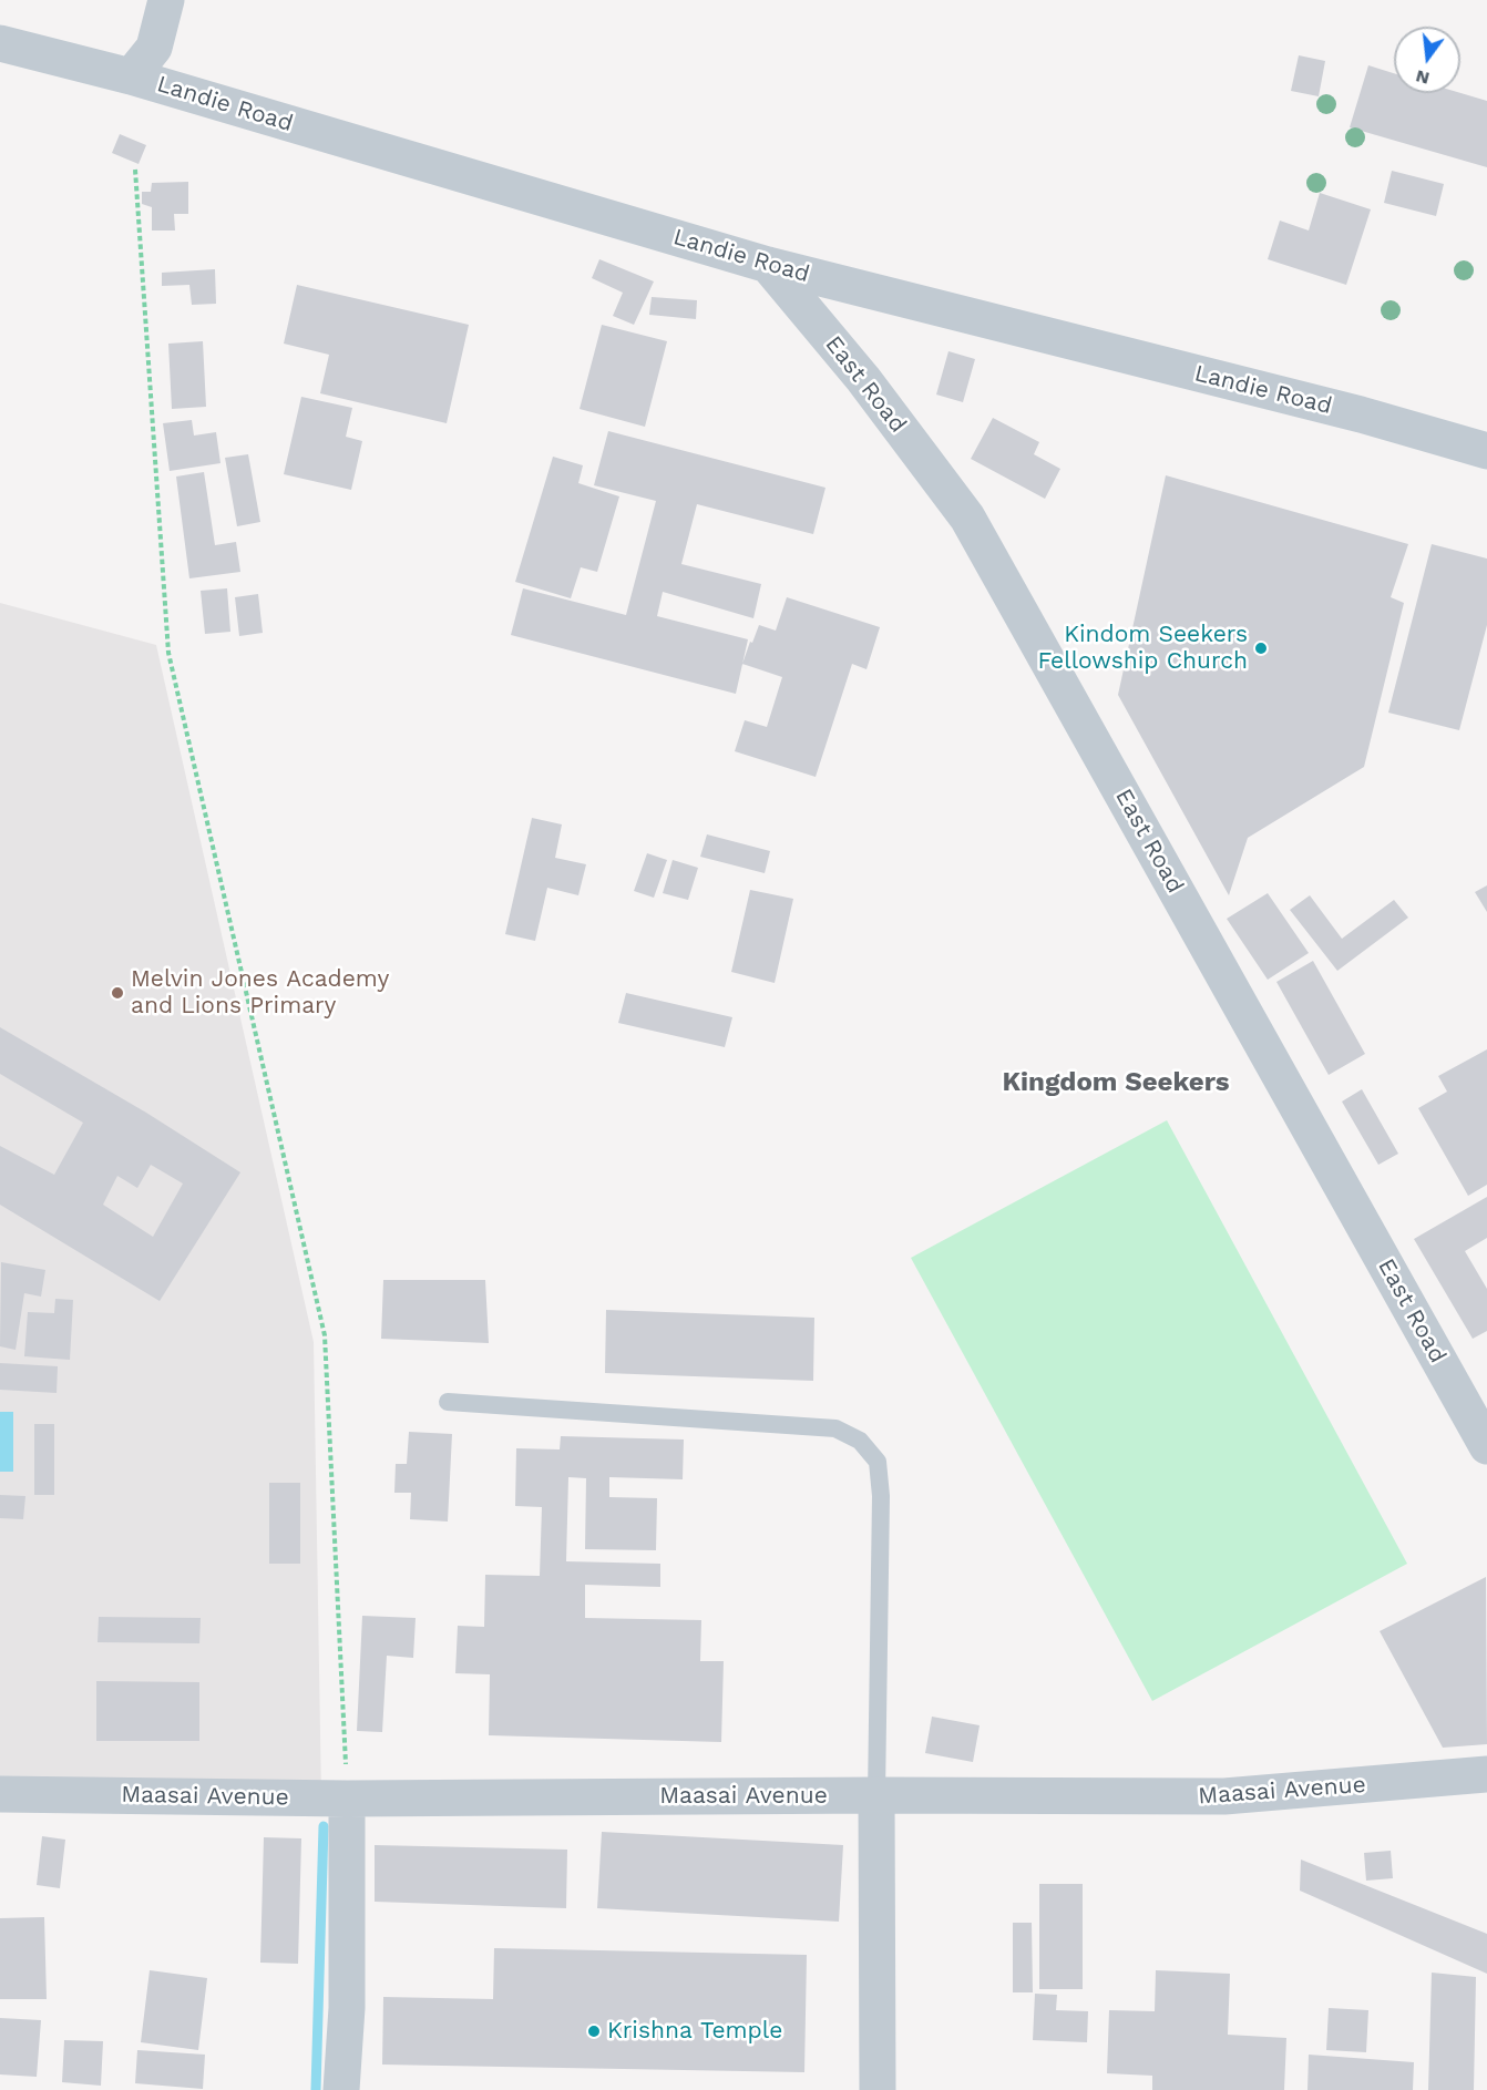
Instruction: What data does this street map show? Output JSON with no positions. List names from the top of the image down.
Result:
{
  "streets": {
    "street": ["Landie Road", "East Road", "Maasai Avenue"]
  },
  "crossings": [
    ["Landie Road", "East Road"]
  ],
  "districts": ["Kingdom Seekers"],
  "places": ["Kindom Seekers Fellowship Church", "Melvin Jones Academy and Lions Primary", "Krishna Temple"],
  "north": "bottom"
}
